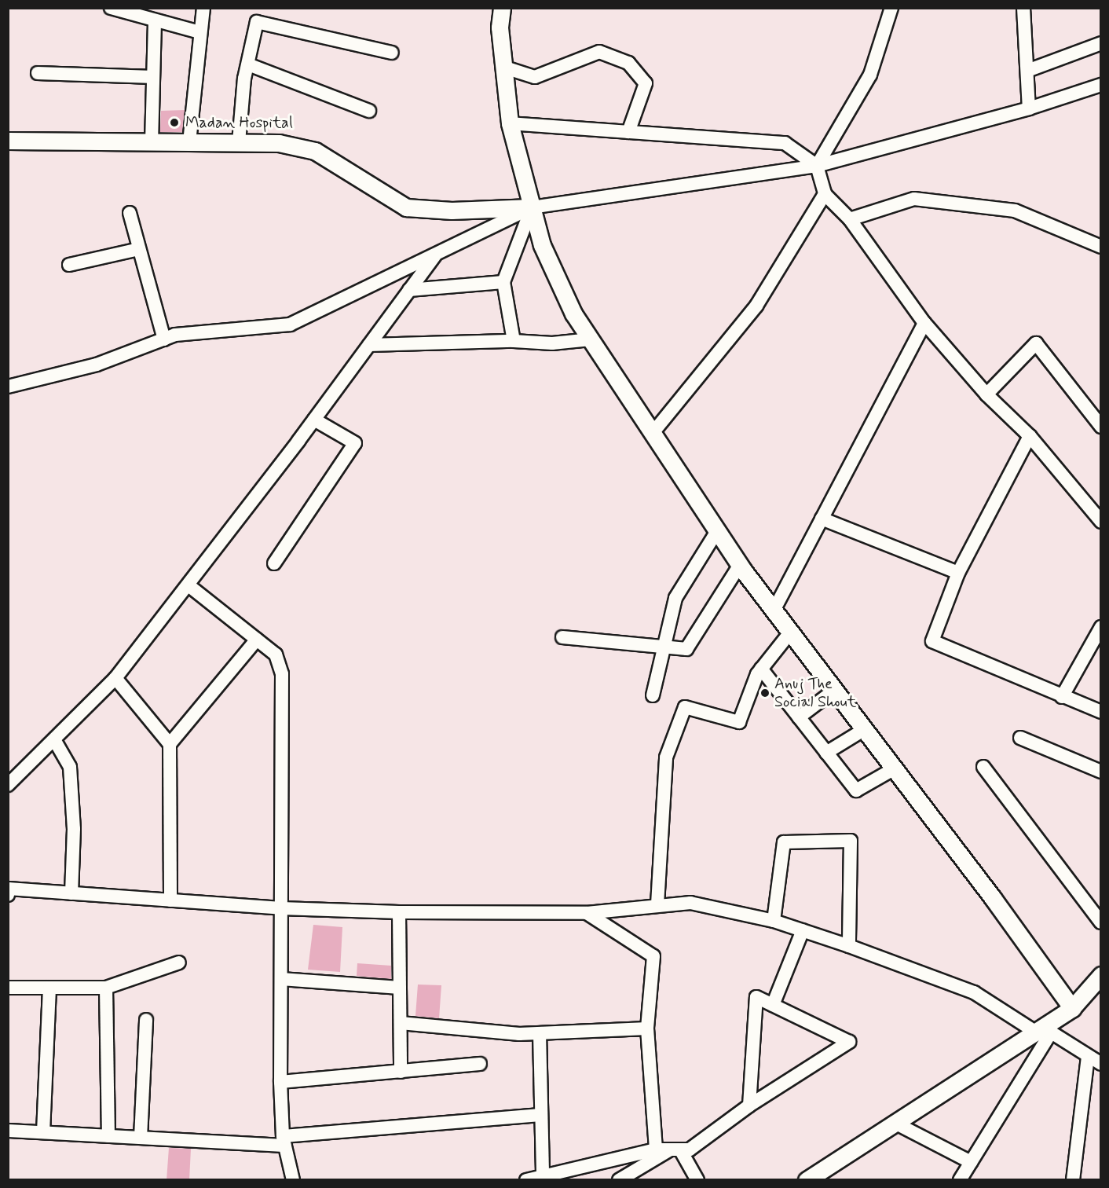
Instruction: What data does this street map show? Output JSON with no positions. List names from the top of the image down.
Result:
{
  "places": ["Madan Hospital", "Anuj The Social Shout"]
}
